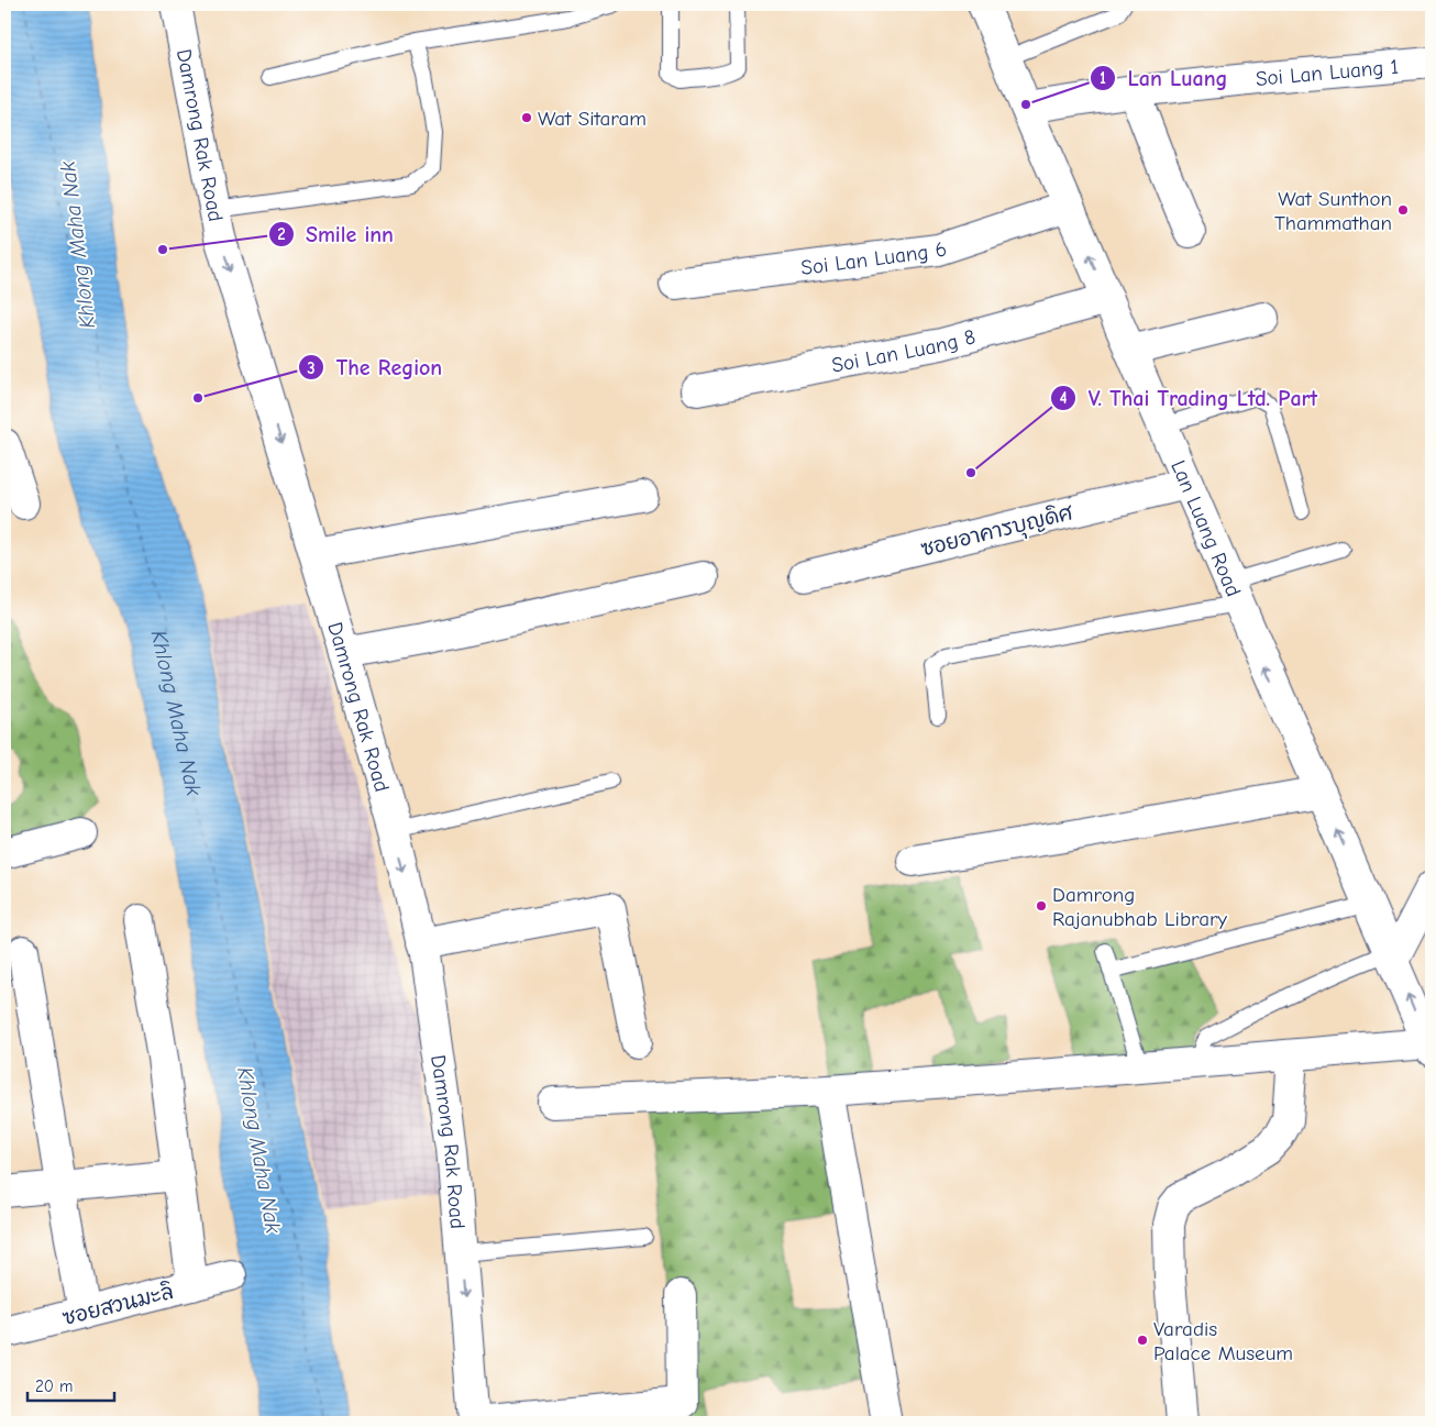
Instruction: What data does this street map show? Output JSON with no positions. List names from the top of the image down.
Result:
{
  "streets": {
    "street": [
      "Soi Lan Luang 1",
      "Damrong Rak Road",
      "Soi Lan Luang 6",
      "Soi Lan Luang 8",
      "Lan Luang Road",
      "ซอยอาคารบุญดิศ",
      "ซอยสวนมะลิ"
    ]
  },
  "crossings": [
    ["Soi Lan Luang 1", "Lan Luang Road"],
    ["Soi Lan Luang 6", "Lan Luang Road"],
    ["Soi Lan Luang 8", "Lan Luang Road"],
    ["Lan Luang Road", "ซอยอาคารบุญดิศ"]
  ],
  "one_way": ["Damrong Rak Road", "Lan Luang Road"],
  "water": ["Khlong Maha Nak"],
  "places": [
    "Lan Luang",
    "Wat Sitaram",
    "Wat Sunthon Thammathan",
    "Smile inn",
    "The Region",
    "V. Thai Trading Ltd. Part",
    "Damrong Rajanubhab Library",
    "Varadis Palace Museum"
  ],
  "scale_bar": "20 m"
}
